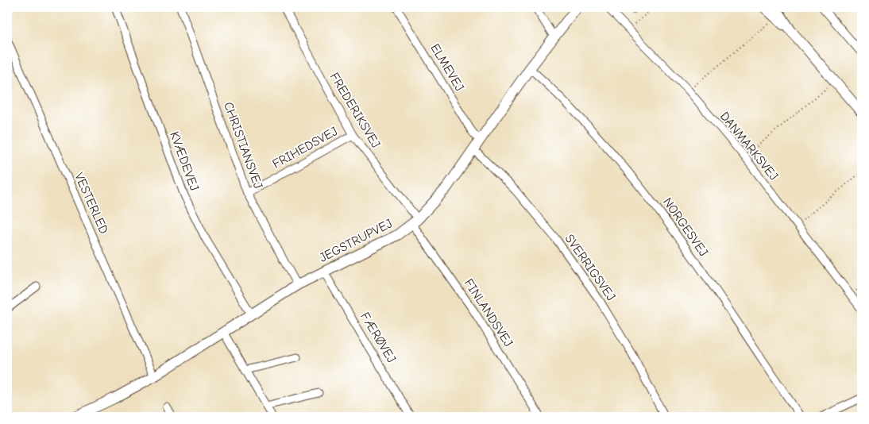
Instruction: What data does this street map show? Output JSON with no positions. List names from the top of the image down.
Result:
{
  "streets": {
    "street": [
      "ELMEVEJ",
      "FREDERIKSVEJ",
      "CHRISTIANSVEJ",
      "DANMARKSVEJ",
      "FRIHEDSVEJ",
      "KVÆDEVEJ",
      "VESTERLED",
      "NORGESVEJ",
      "JEGSTRUPVEJ",
      "SVERRIGSVEJ",
      "FINLANDSVEJ",
      "FÆRØVEJ"
    ]
  },
  "crossings": [
    ["ELMEVEJ", "JEGSTRUPVEJ"],
    ["FREDERIKSVEJ", "FRIHEDSVEJ"],
    ["FREDERIKSVEJ", "JEGSTRUPVEJ"],
    ["FREDERIKSVEJ", "FINLANDSVEJ"],
    ["CHRISTIANSVEJ", "FRIHEDSVEJ"],
    ["CHRISTIANSVEJ", "JEGSTRUPVEJ"],
    ["KVÆDEVEJ", "JEGSTRUPVEJ"],
    ["VESTERLED", "JEGSTRUPVEJ"],
    ["NORGESVEJ", "JEGSTRUPVEJ"],
    ["JEGSTRUPVEJ", "SVERRIGSVEJ"],
    ["JEGSTRUPVEJ", "FINLANDSVEJ"],
    ["JEGSTRUPVEJ", "FÆRØVEJ"]
  ]
}
